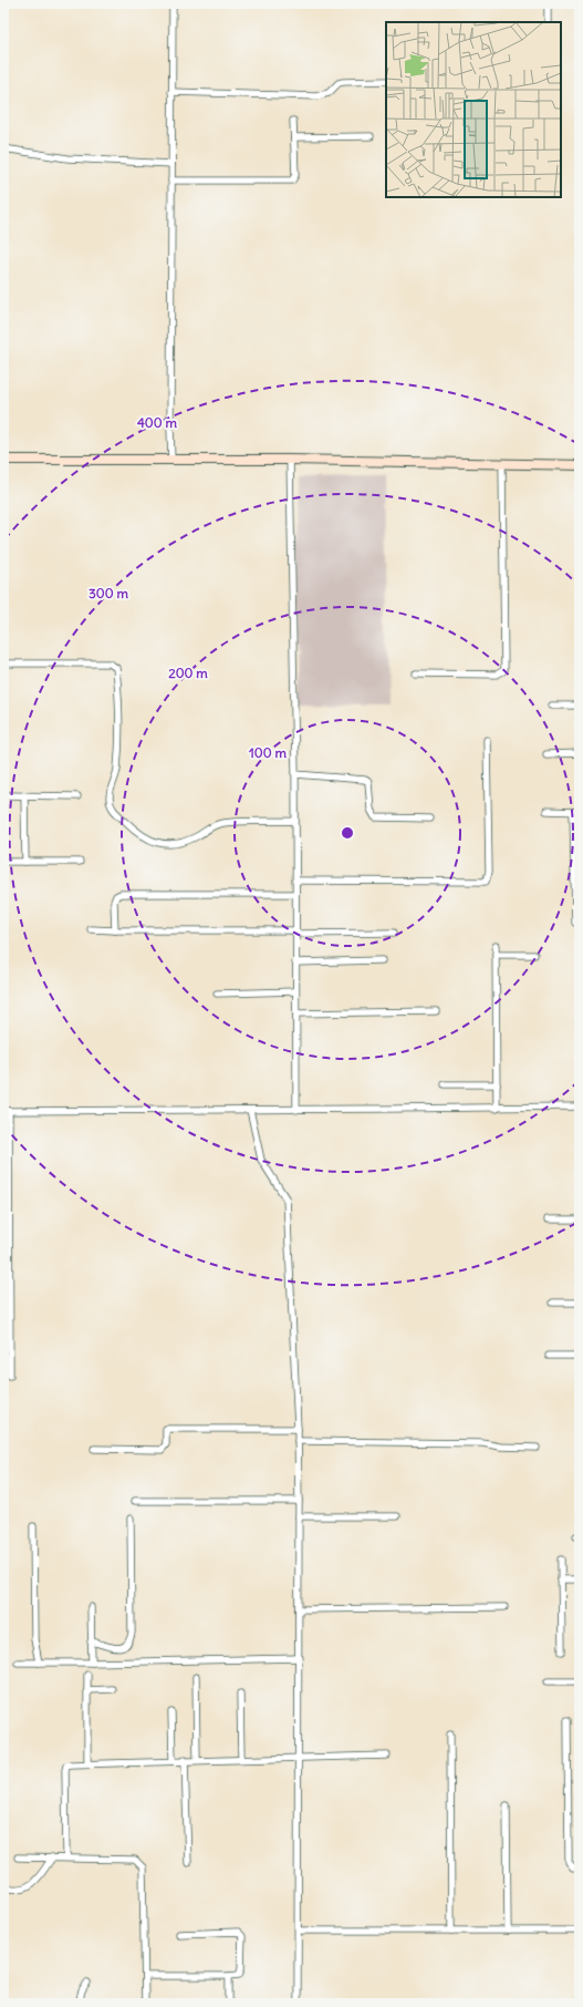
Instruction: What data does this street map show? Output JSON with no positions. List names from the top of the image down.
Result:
{
  "rings": [
    "400 m",
    "300 m",
    "200 m",
    "100 m"
  ]
}
